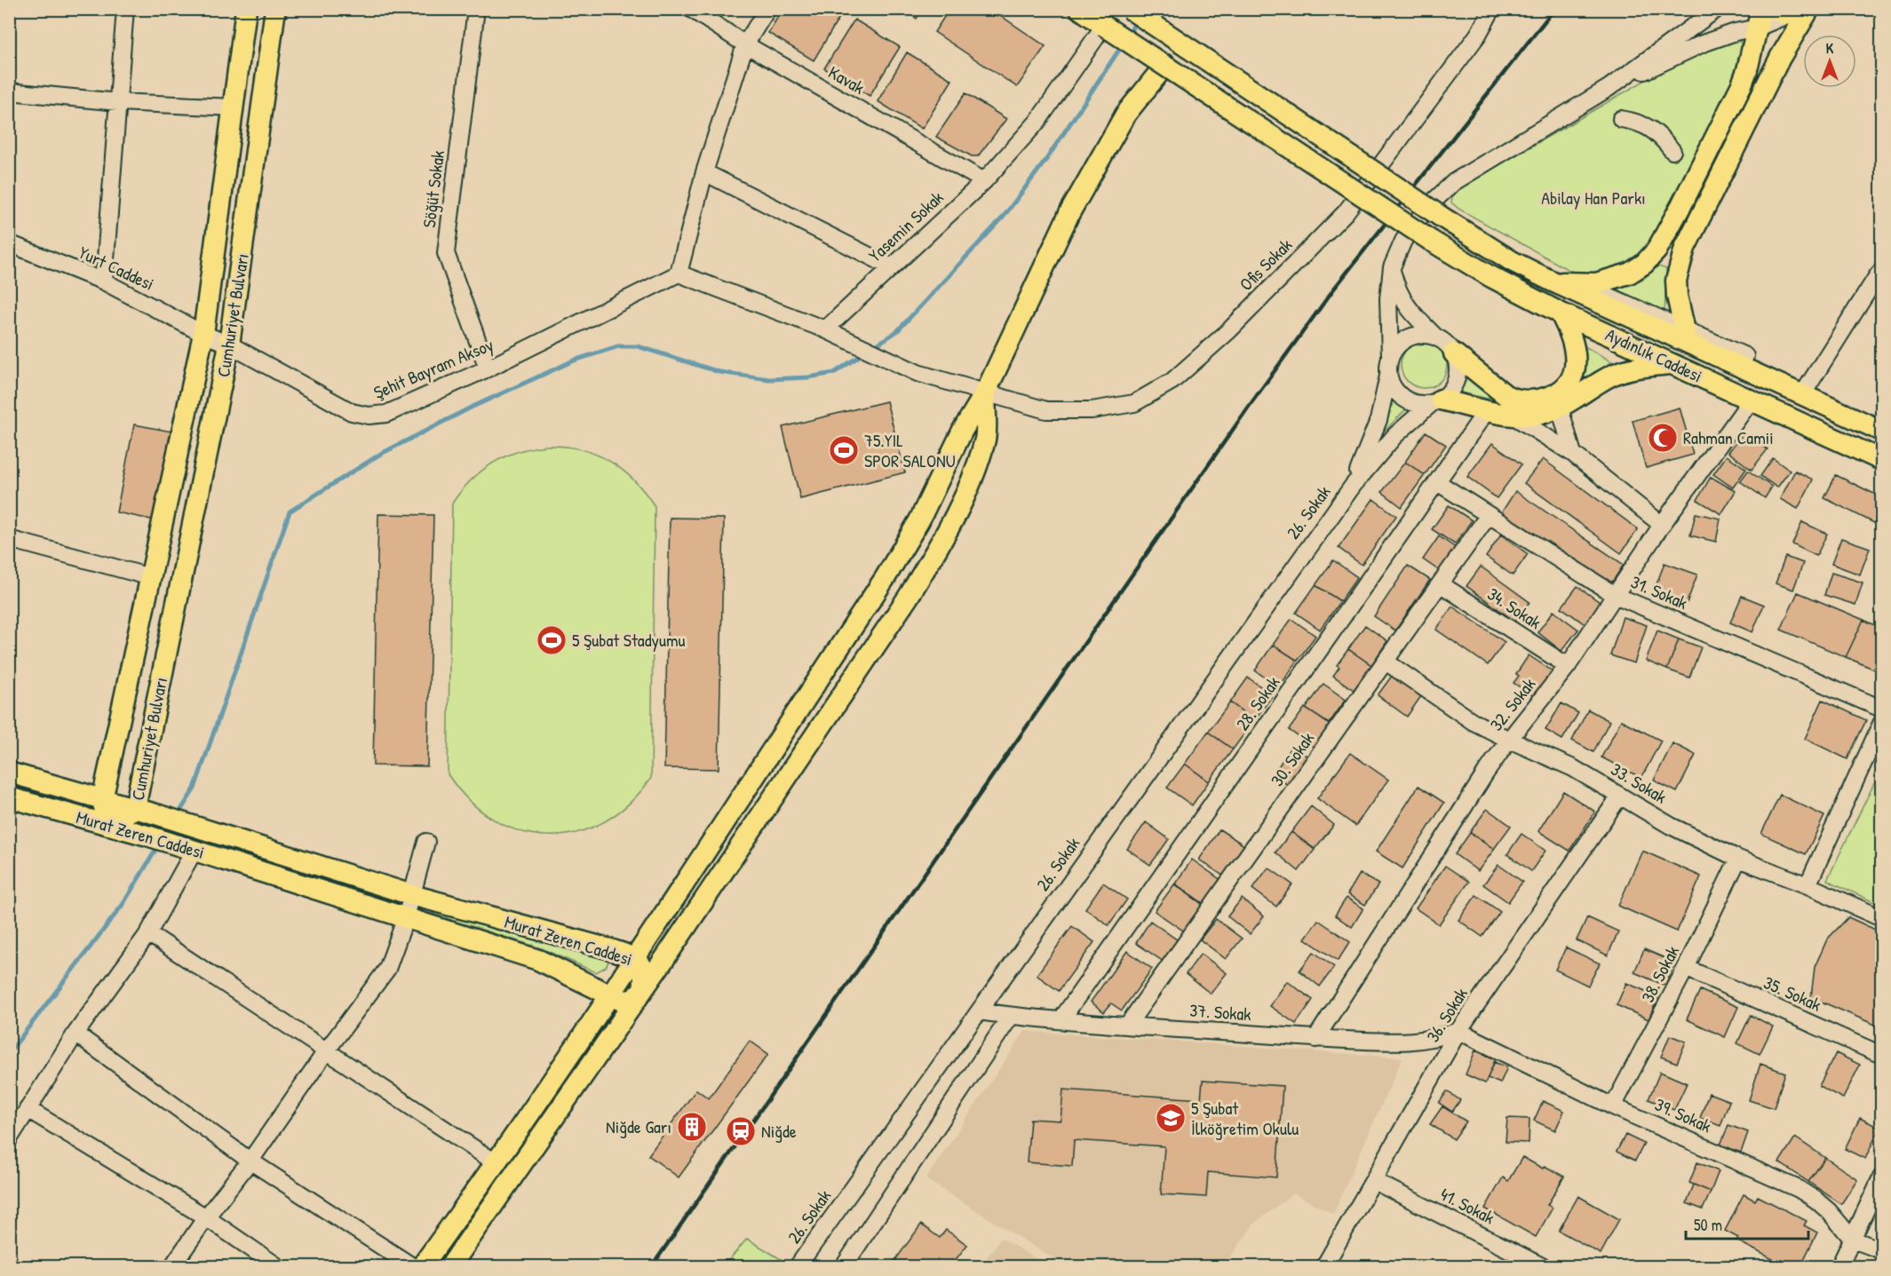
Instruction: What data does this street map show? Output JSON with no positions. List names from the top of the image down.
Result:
{
  "streets": {
    "main road": ["Cumhuriyet Bulvarı", "Aydınlık Caddesi", "Murat Zeren Caddesi"],
    "street": [
      "Kavak",
      "Söğüt Sokak",
      "Yasemin Sokak",
      "Ofis Sokak",
      "Yurt Caddesi",
      "Şehit Bayram Aksoy",
      "26. Sokak",
      "31. Sokak",
      "34. Sokak",
      "28. Sokak",
      "32. Sokak",
      "30. Sokak",
      "33. Sokak",
      "38. Sokak",
      "35. Sokak",
      "37. Sokak",
      "36. Sokak",
      "39. Sokak",
      "41. Sokak"
    ]
  },
  "crossings": [
    ["Kavak", "Yasemin Sokak"],
    ["Söğüt Sokak", "Şehit Bayram Aksoy"],
    ["Yasemin Sokak", "Ofis Sokak"],
    ["Yasemin Sokak", "Aydınlık Caddesi"],
    ["Yurt Caddesi", "Cumhuriyet Bulvarı"],
    ["Yurt Caddesi", "Şehit Bayram Aksoy"],
    ["Cumhuriyet Bulvarı", "Şehit Bayram Aksoy"],
    ["Cumhuriyet Bulvarı", "Murat Zeren Caddesi"],
    ["Aydınlık Caddesi", "32. Sokak"],
    ["26. Sokak", "37. Sokak"],
    ["31. Sokak", "28. Sokak"],
    ["31. Sokak", "32. Sokak"],
    ["31. Sokak", "30. Sokak"],
    ["34. Sokak", "32. Sokak"],
    ["34. Sokak", "30. Sokak"],
    ["28. Sokak", "37. Sokak"],
    ["32. Sokak", "33. Sokak"],
    ["32. Sokak", "37. Sokak"],
    ["30. Sokak", "33. Sokak"],
    ["30. Sokak", "37. Sokak"],
    ["33. Sokak", "38. Sokak"],
    ["33. Sokak", "36. Sokak"],
    ["38. Sokak", "35. Sokak"],
    ["38. Sokak", "39. Sokak"],
    ["37. Sokak", "36. Sokak"],
    ["37. Sokak", "39. Sokak"],
    ["36. Sokak", "39. Sokak"],
    ["36. Sokak", "41. Sokak"]
  ],
  "parks": ["Abilay Han Parkı"],
  "places": {
    "mosque": ["Rahman Camii"],
    "sports": ["75.YIL SPOR SALONU", "5 Şubat Stadyumu"],
    "school or university": ["5 Şubat İlköğretim Okulu"],
    "building": ["Niğde Garı"],
    "station": ["Niğde"]
  },
  "scale_bar": "50 m",
  "north": "top"
}
